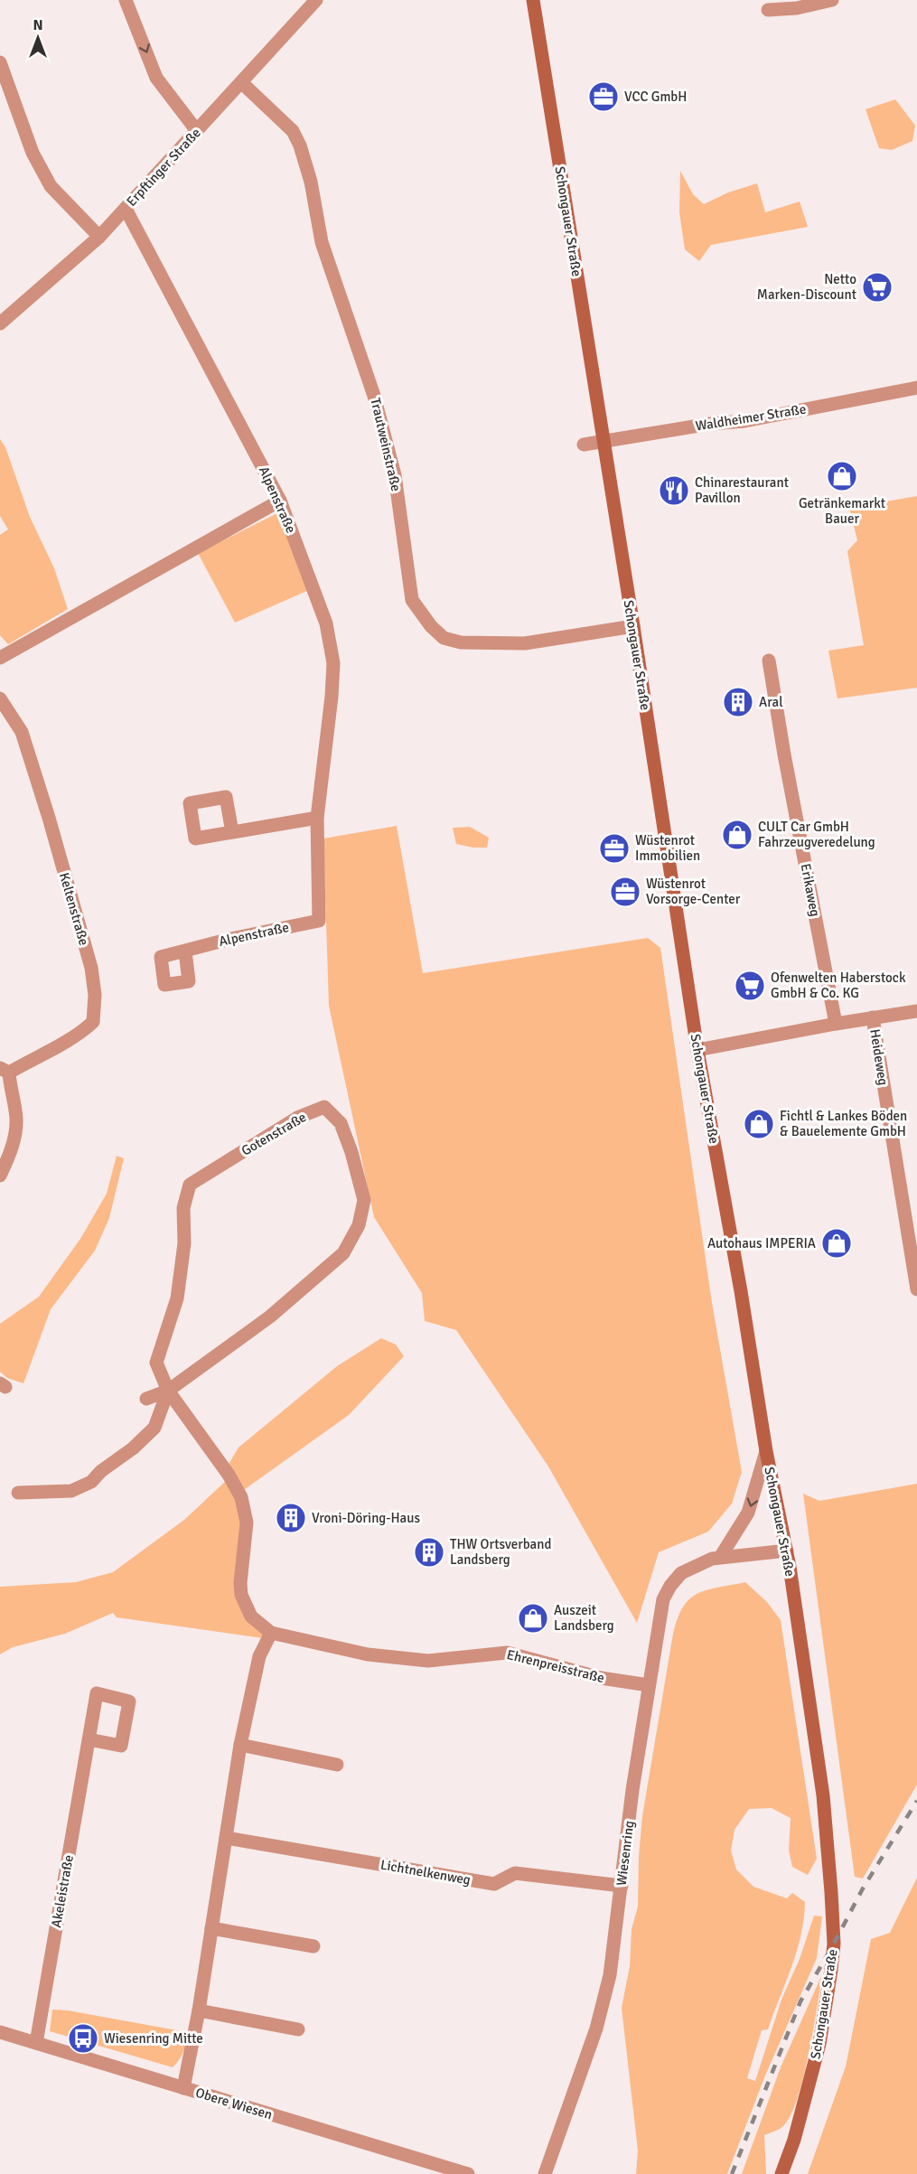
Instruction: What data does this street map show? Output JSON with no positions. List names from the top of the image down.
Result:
{
  "streets": {
    "main road": ["Schongauer Straße"],
    "street": [
      "Erpftinger Straße",
      "Waldheimer Straße",
      "Trautweinstraße",
      "Alpenstraße",
      "Erikaweg",
      "Keltenstraße",
      "Heideweg",
      "Gotenstraße",
      "Ehrenpreisstraße",
      "Wiesenring",
      "Lichtnelkenweg",
      "Akeleistraße",
      "Obere Wiesen"
    ]
  },
  "crossings": [
    ["Erpftinger Straße", "Trautweinstraße"],
    ["Erpftinger Straße", "Alpenstraße"],
    ["Schongauer Straße", "Waldheimer Straße"],
    ["Schongauer Straße", "Trautweinstraße"],
    ["Schongauer Straße", "Wiesenring"],
    ["Gotenstraße", "Ehrenpreisstraße"],
    ["Ehrenpreisstraße", "Wiesenring"],
    ["Wiesenring", "Lichtnelkenweg"],
    ["Akeleistraße", "Obere Wiesen"]
  ],
  "places": {
    "office": ["VCC GmbH", "Wüstenrot Immobilien", "Wüstenrot Vorsorge-Center"],
    "supermarket": ["Netto Marken-Discount", "Ofenwelten Haberstock GmbH & Co. KG"],
    "shop": [
      "Getränkemarkt Bauer",
      "CULT Car GmbH Fahrzeugveredelung",
      "Fichtl & Lankes Böden & Bauelemente GmbH",
      "Autohaus IMPERIA",
      "Auszeit Landsberg"
    ],
    "restaurant": ["Chinarestaurant Pavillon"],
    "building": ["Aral", "Vroni-Döring-Haus", "THW Ortsverband Landsberg"],
    "bus stop": ["Wiesenring Mitte"]
  },
  "north": "top"
}
